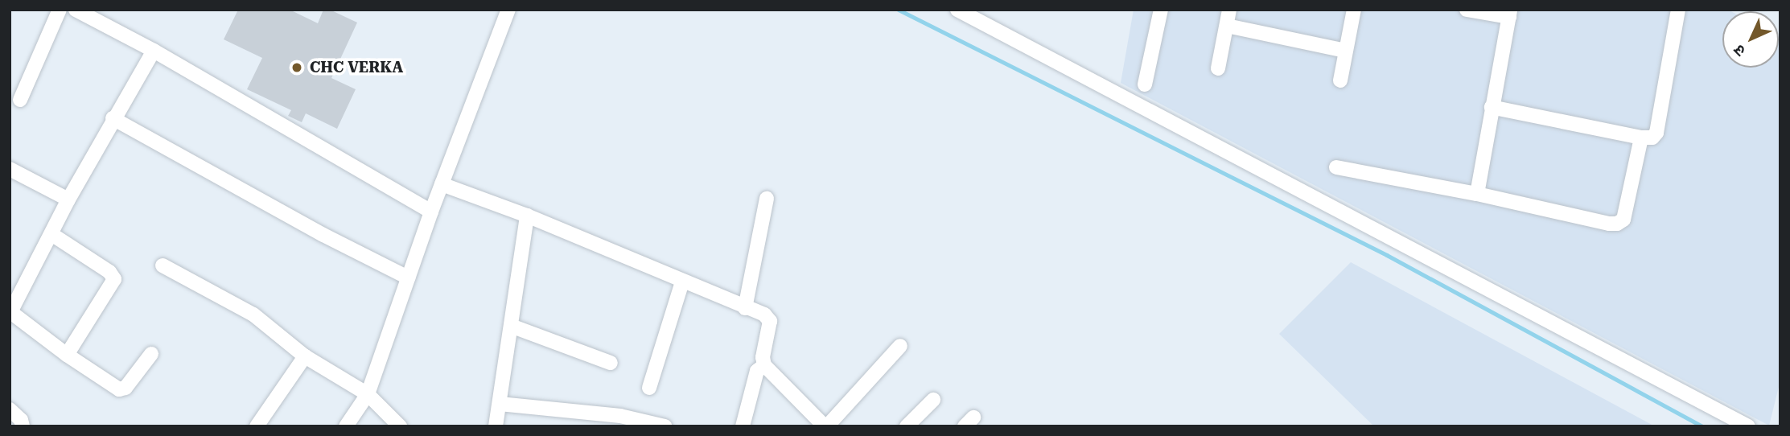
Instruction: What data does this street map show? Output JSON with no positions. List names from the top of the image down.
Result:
{
  "places": ["CHC VERKA"],
  "north": "bottom left"
}
